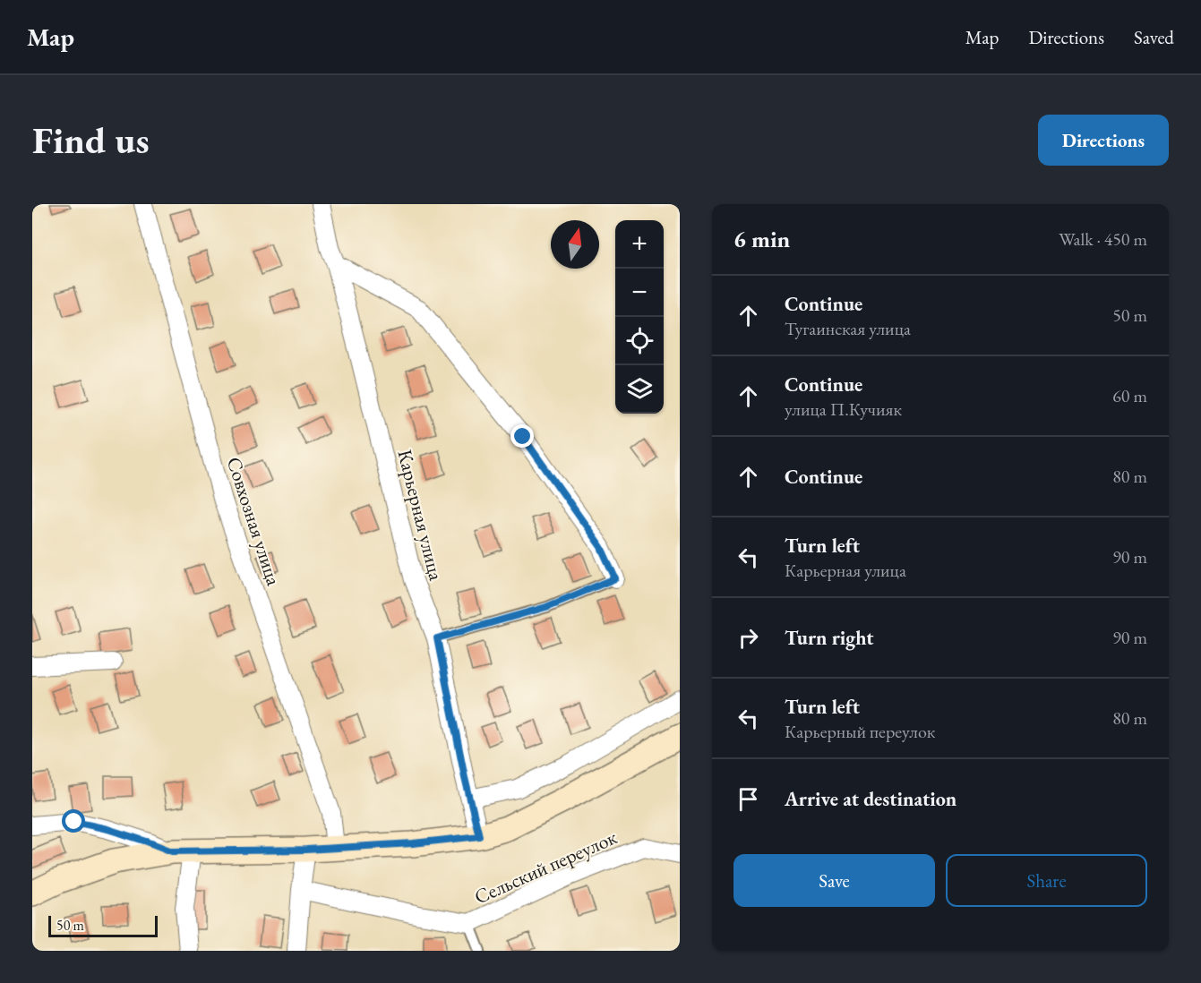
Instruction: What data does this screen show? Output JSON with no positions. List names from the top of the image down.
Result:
{
  "streets": {
    "street": ["Карьерная улица", "Совхозная улица", "Сельский переулок"]
  },
  "scale_bar": "50 m",
  "north": "top",
  "page": {
    "header": "Map",
    "nav": ["Map", "Directions", "Saved"],
    "buttons": [
      "Directions",
      ["Save", "Share"]
    ],
    "title": "Find us",
    "heading": ["6 min", "Walk · 450 m"],
    "map_buttons": ["+", "−"],
    "list": [
      ["Continue", "Тугаинская улица", "50 m"],
      ["Continue", "улица П.Кучияк", "60 m"],
      ["Continue", "80 m"],
      ["Turn left", "Карьерная улица", "90 m"],
      ["Turn right", "90 m"],
      ["Turn left", "Карьерный переулок", "80 m"],
      "Arrive at destination"
    ],
    "scale": "50 m"
  }
}
